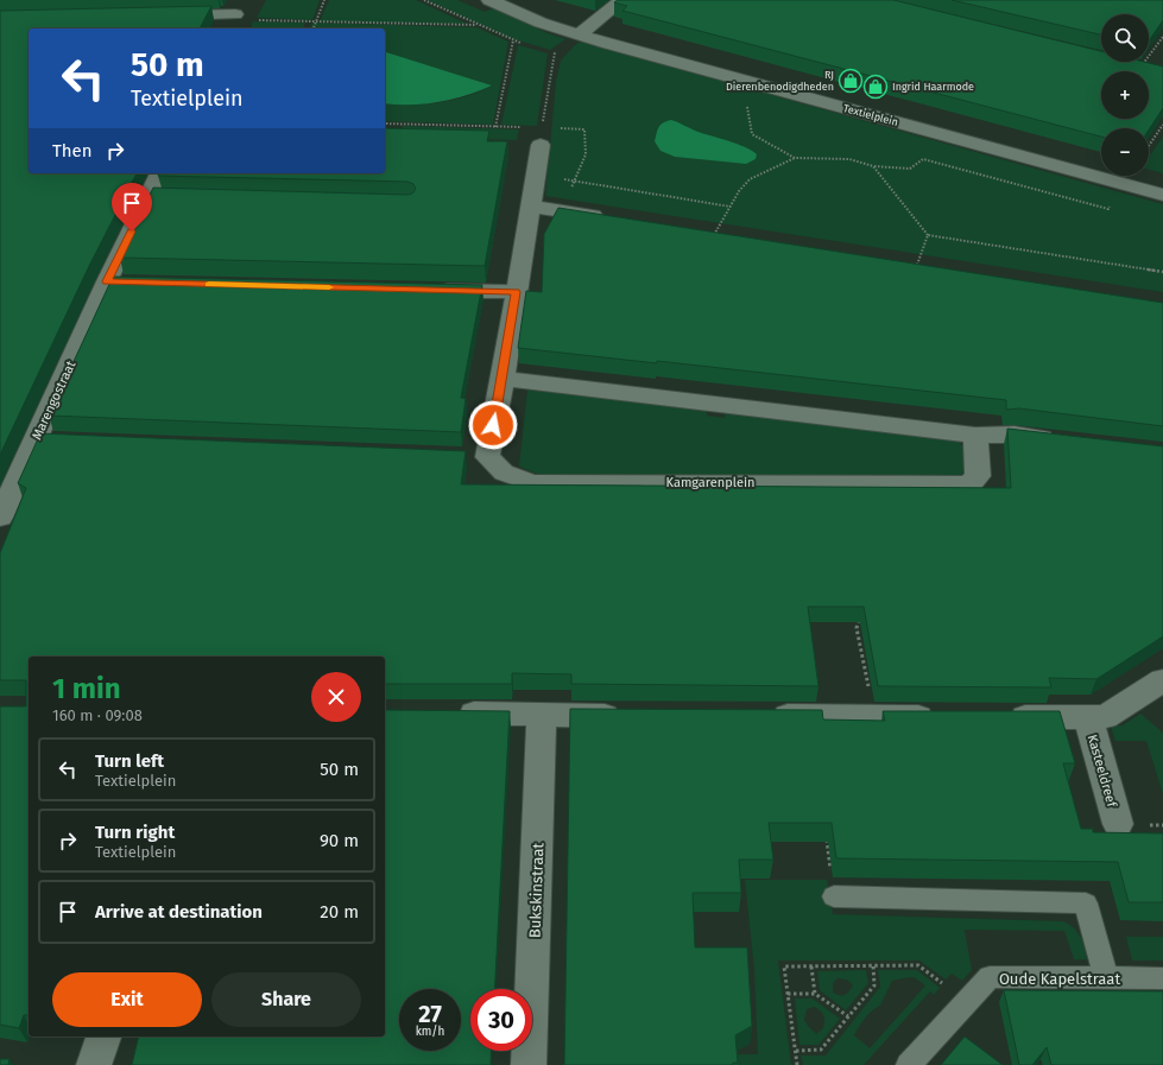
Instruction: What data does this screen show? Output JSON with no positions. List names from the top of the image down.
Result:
{
  "streets": {
    "street": [
      "Textielplein",
      "Marengostraat",
      "Kamgarenplein",
      "Kasteeldreef",
      "Bukskinstraat"
    ],
    "lane": ["Oude Kapelstraat"]
  },
  "places": {
    "shop": ["RJ Dierenbenodigdheden", "Ingrid Haarmode"]
  },
  "page": {
    "map_buttons": ["+", "−"],
    "turn": ["50 m", "Textielplein"],
    "then": "Then",
    "heading": ["1 min", "160 m · 09:08"],
    "list": [
      {
        "name": "Turn left",
        "note": "Textielplein",
        "value": "50 m"
      },
      {
        "name": "Turn right",
        "note": "Textielplein",
        "value": "90 m"
      },
      {
        "name": "Arrive at destination",
        "value": "20 m"
      }
    ],
    "buttons": ["Exit", "Share"],
    "speed": "27 km/h",
    "limit": "30"
  }
}
